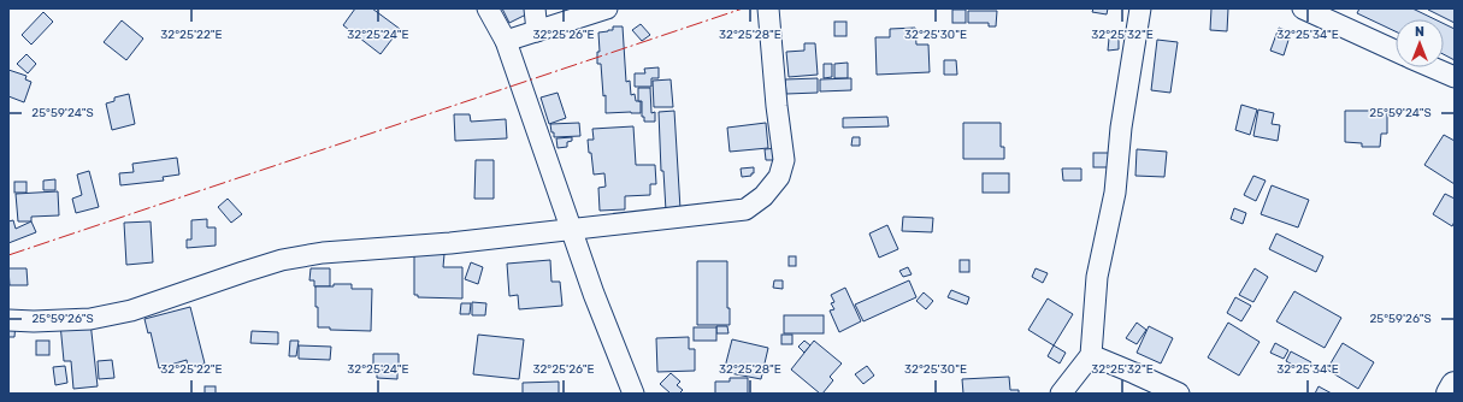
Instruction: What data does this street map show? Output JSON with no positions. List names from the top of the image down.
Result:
{
  "north": "top",
  "coordinates": [
    "32°25'22\"E",
    "32°25'24\"E",
    "32°25'26\"E",
    "32°25'28\"E",
    "32°25'30\"E",
    "32°25'32\"E",
    "32°25'34\"E",
    "25°59'24\"S",
    "25°59'26\"S"
  ]
}
